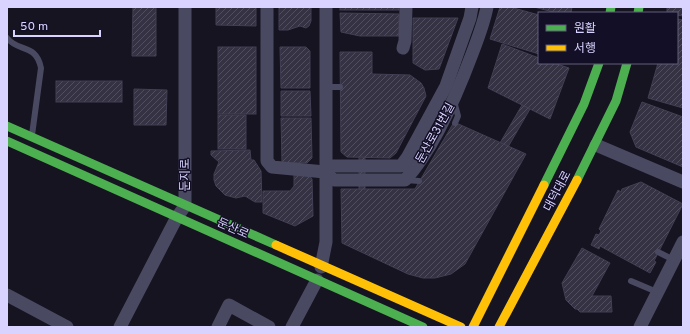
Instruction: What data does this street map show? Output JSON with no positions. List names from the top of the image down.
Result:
{
  "streets": {
    "street": [
      "둔산로31번길",
      "둔지로",
      "대덕대로",
      "둔산로"
    ]
  },
  "crossings": [
    ["둔지로", "둔산로"]
  ],
  "legend": ["원활", "서행"],
  "scale_bar": "50 m"
}
